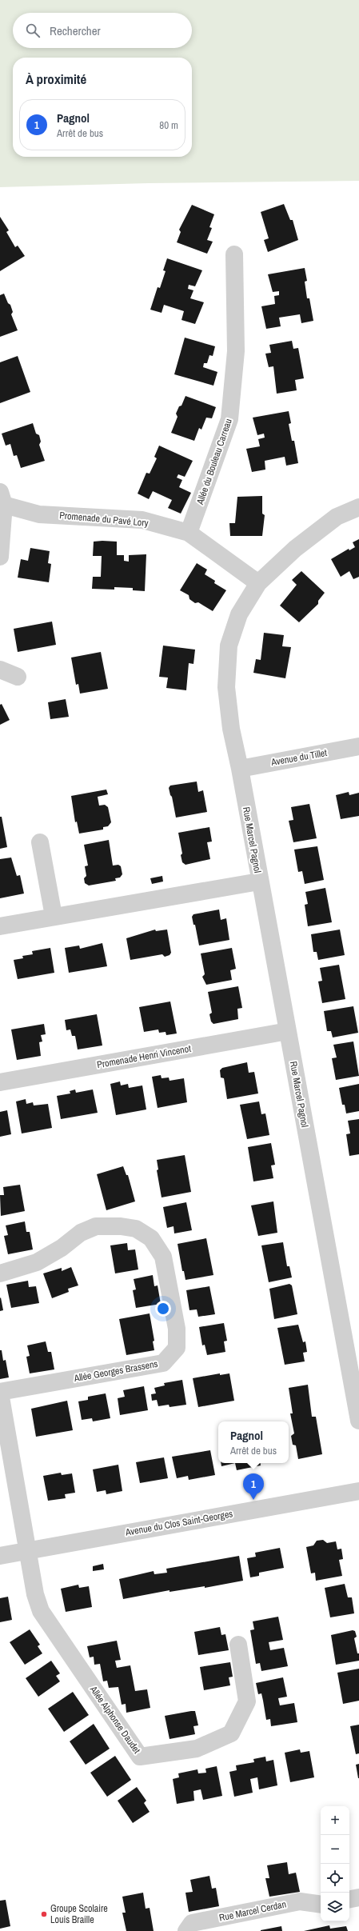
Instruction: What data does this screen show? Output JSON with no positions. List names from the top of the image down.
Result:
{
  "streets": {
    "street": [
      "Allée du Bouleau Carreau",
      "Promenade du Pavé Lory",
      "Avenue du Tillet",
      "Rue Marcel Pagnol",
      "Promenade Henri Vincenot",
      "Allée Georges Brassens",
      "Avenue du Clos Saint-Georges",
      "Allée Alphonse Daudet",
      "Rue Marcel Cerdan"
    ]
  },
  "crossings": [
    ["Allée du Bouleau Carreau", "Promenade du Pavé Lory"],
    ["Promenade du Pavé Lory", "Rue Marcel Pagnol"],
    ["Avenue du Tillet", "Rue Marcel Pagnol"],
    ["Rue Marcel Pagnol", "Promenade Henri Vincenot"],
    ["Allée Georges Brassens", "Avenue du Clos Saint-Georges"],
    ["Allée Georges Brassens", "Allée Alphonse Daudet"],
    ["Avenue du Clos Saint-Georges", "Allée Alphonse Daudet"]
  ],
  "places": ["Groupe Scolaire Louis Braille"],
  "page": {
    "search": "Rechercher",
    "heading": "À proximité",
    "list": [
      {
        "mark": "1",
        "name": "Pagnol",
        "note": "Arrêt de bus",
        "value": "80 m"
      }
    ],
    "popup": ["Pagnol", "Arrêt de bus"],
    "pins": "1",
    "map_buttons": ["+", "−"]
  }
}
